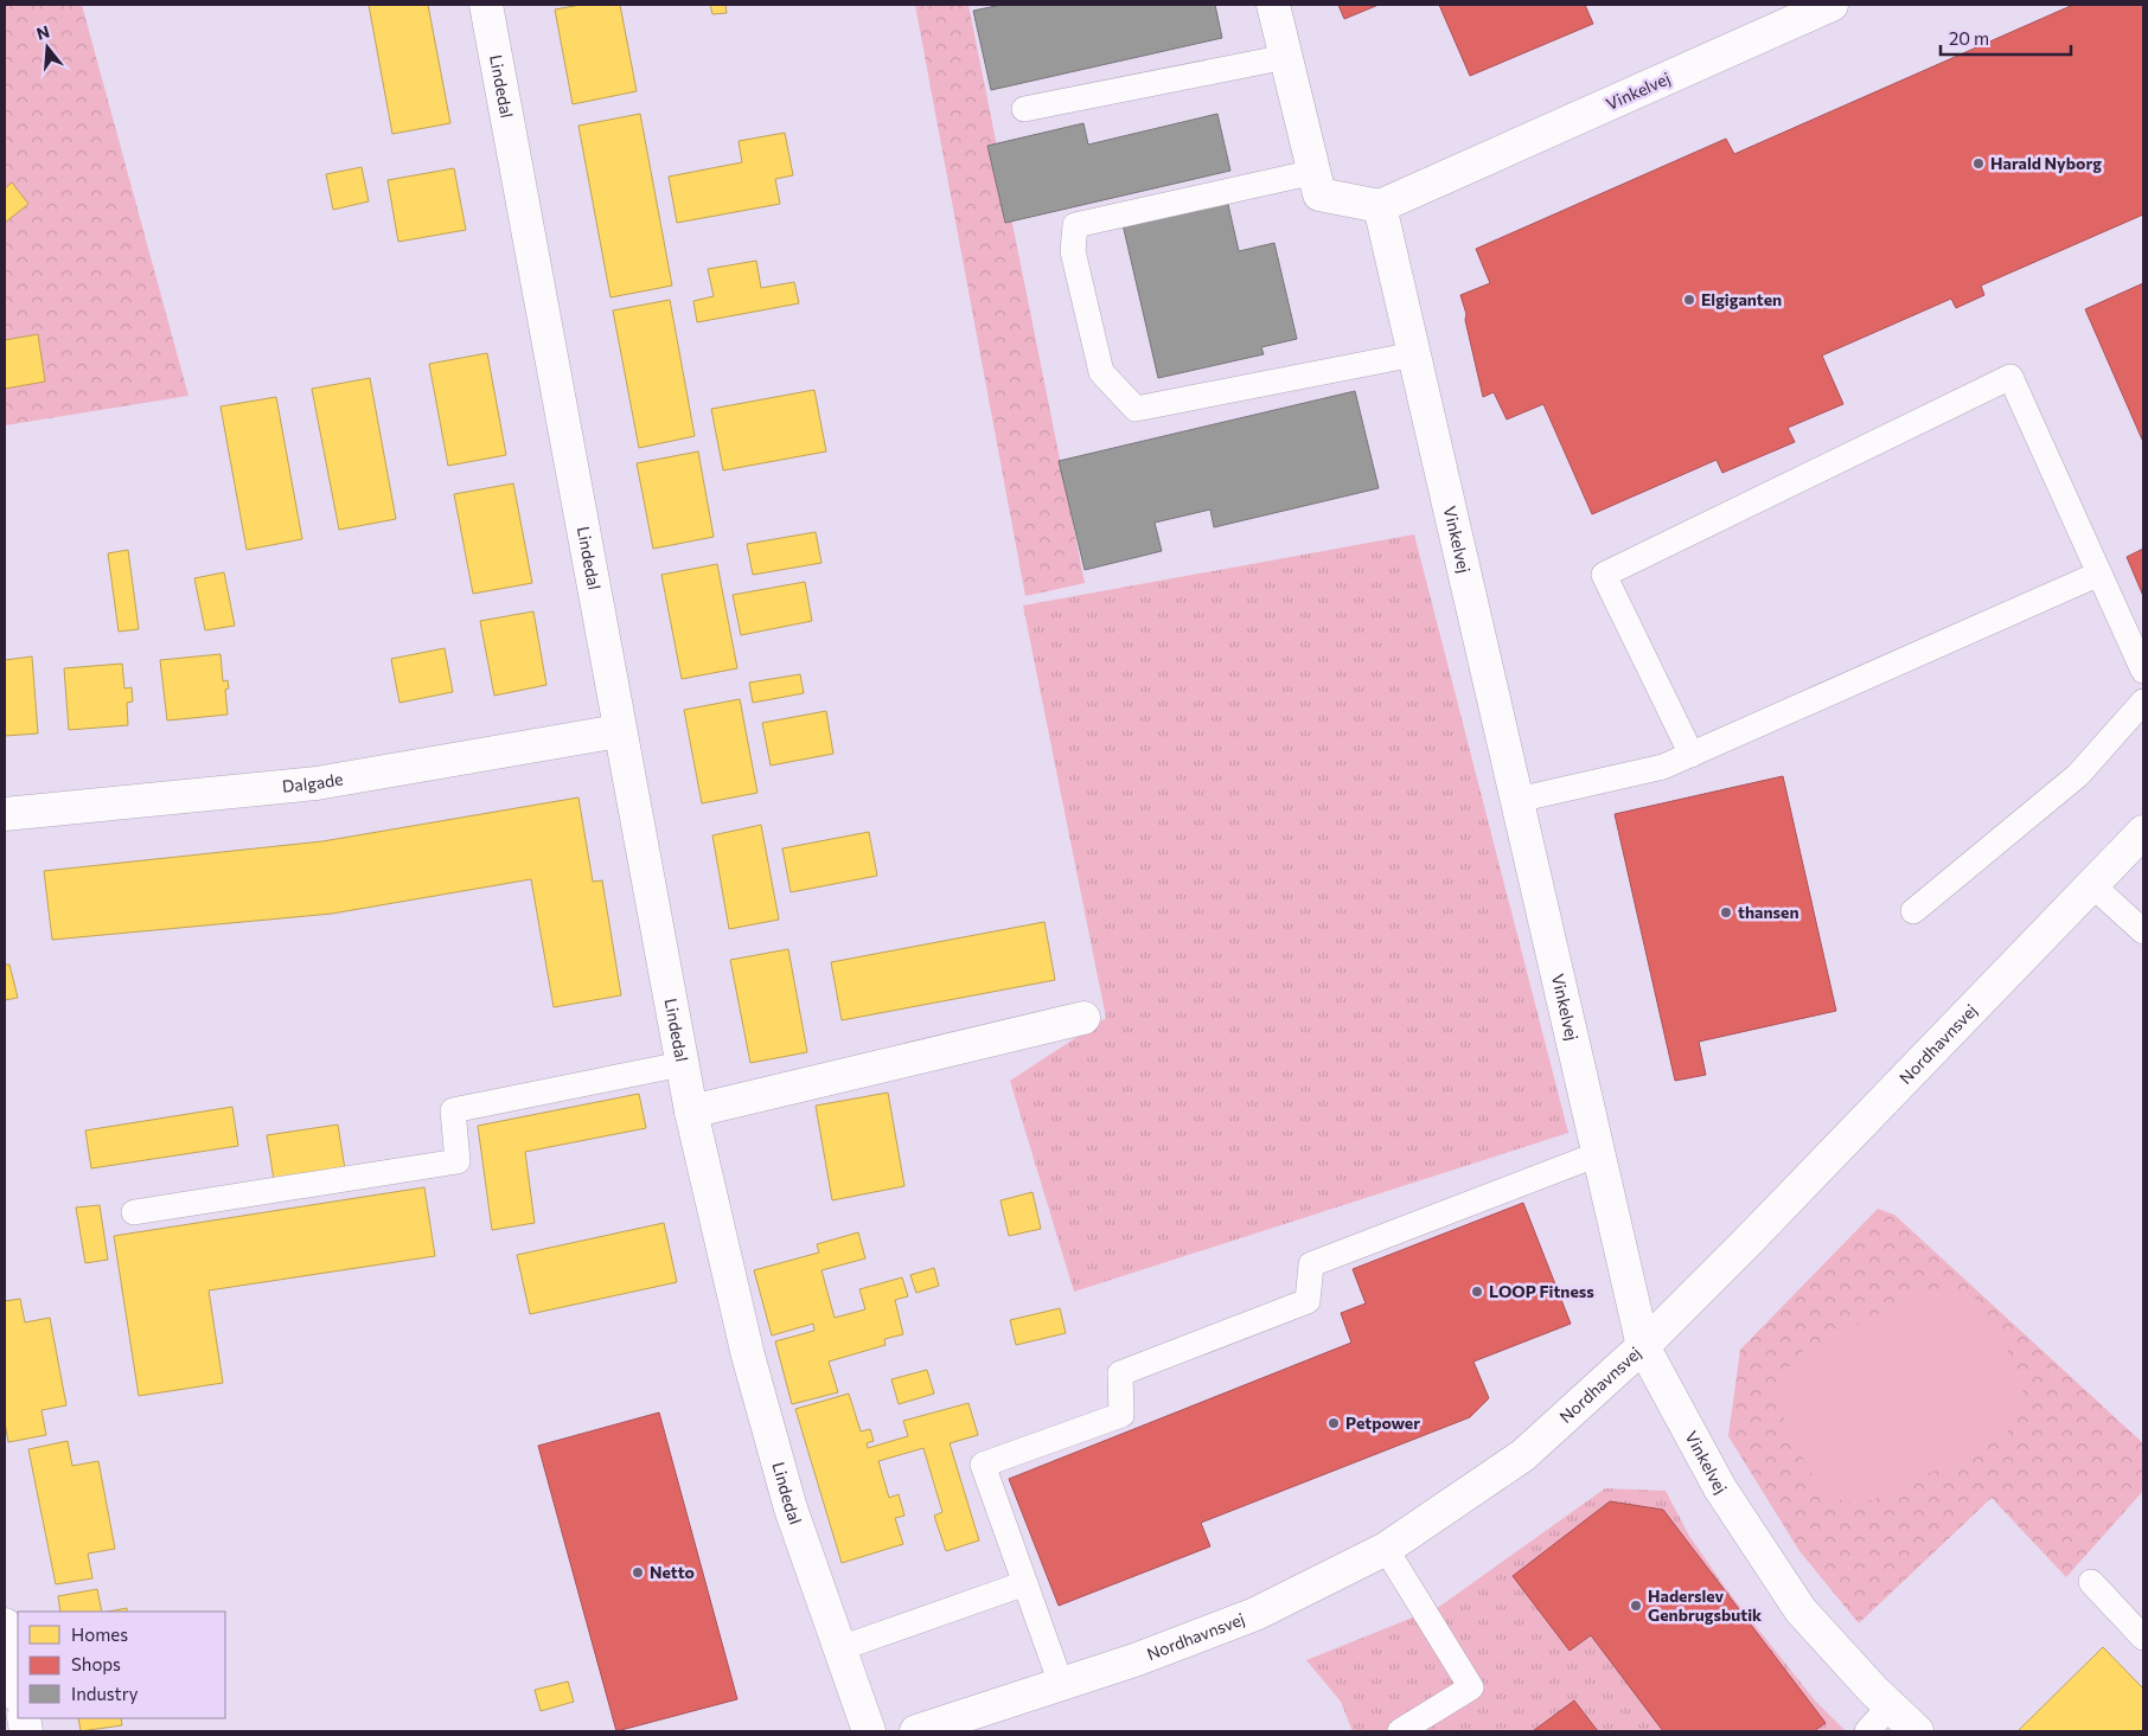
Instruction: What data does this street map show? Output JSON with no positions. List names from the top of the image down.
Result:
{
  "streets": {
    "street": [
      "Lindedal",
      "Vinkelvej",
      "Dalgade",
      "Nordhavnsvej"
    ]
  },
  "crossings": [
    ["Lindedal", "Dalgade"],
    ["Vinkelvej", "Nordhavnsvej"]
  ],
  "places": [
    "Harald Nyborg",
    "Elgiganten",
    "thansen",
    "LOOP Fitness",
    "Petpower",
    "Netto",
    "Haderslev Genbrugsbutik"
  ],
  "legend": ["Homes", "Shops", "Industry"],
  "scale_bar": "20 m",
  "north": "top"
}
